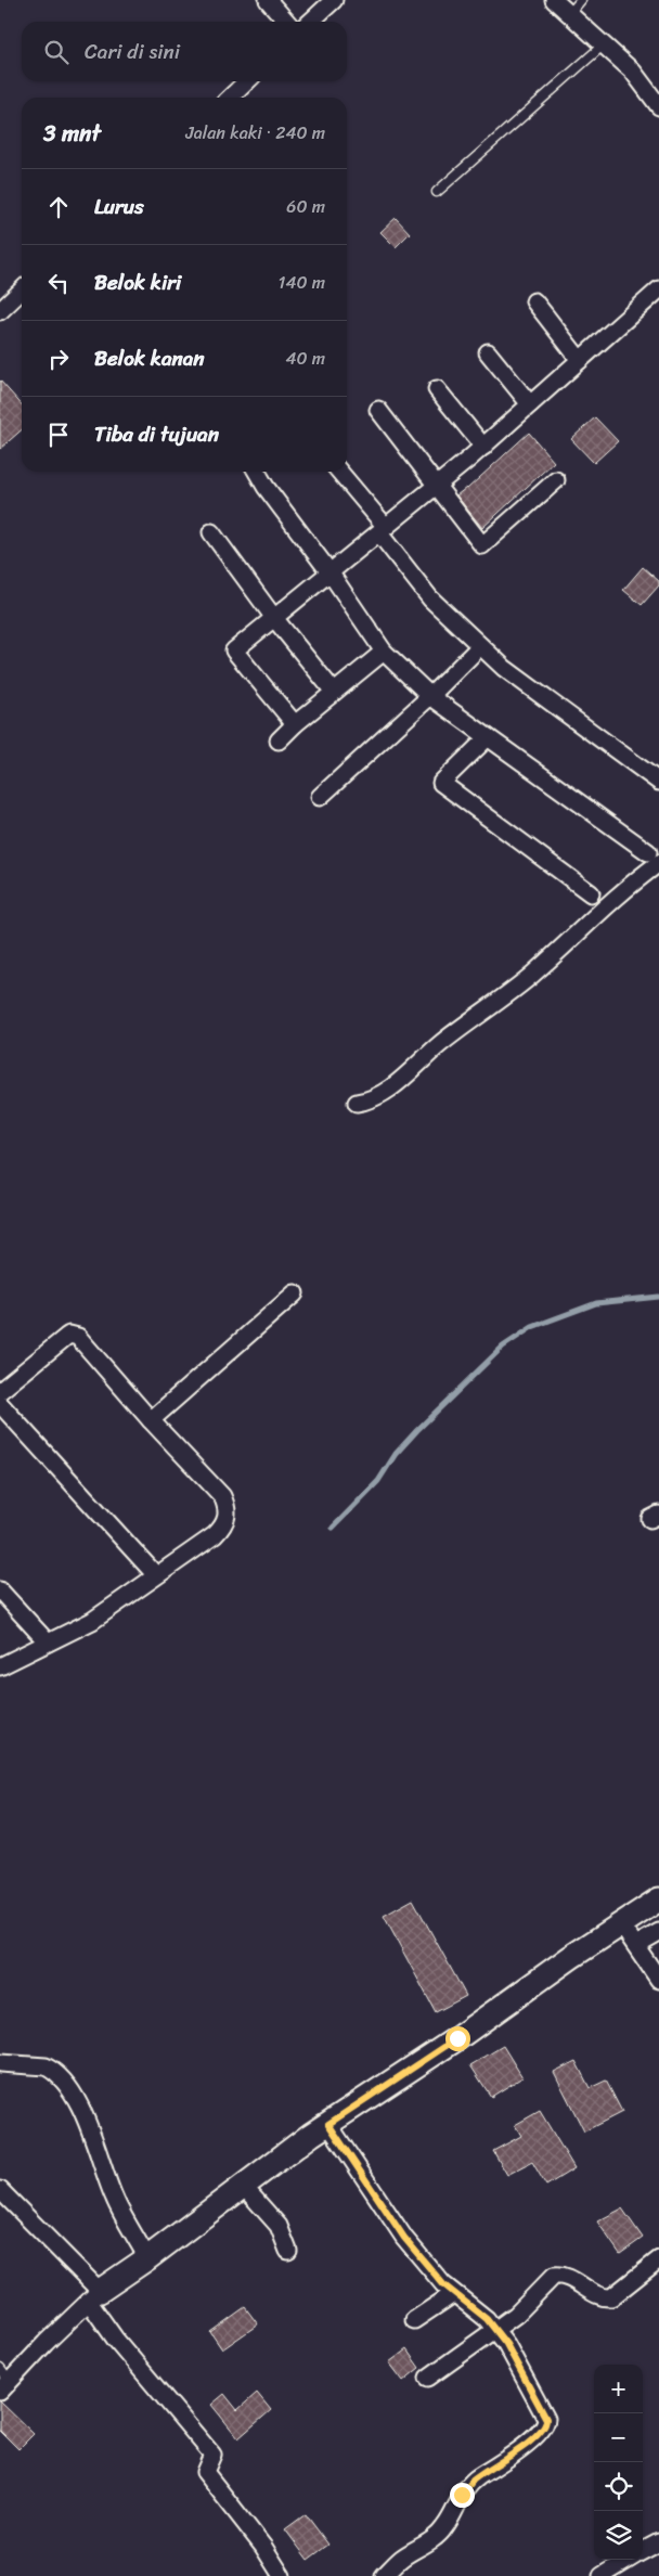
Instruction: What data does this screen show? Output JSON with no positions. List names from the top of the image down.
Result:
{
  "page": {
    "search": "Cari di sini",
    "heading": ["3 mnt", "Jalan kaki · 240 m"],
    "list": [
      ["Lurus", "60 m"],
      ["Belok kiri", "140 m"],
      ["Belok kanan", "40 m"],
      "Tiba di tujuan"
    ],
    "map_buttons": ["+", "−"]
  }
}
